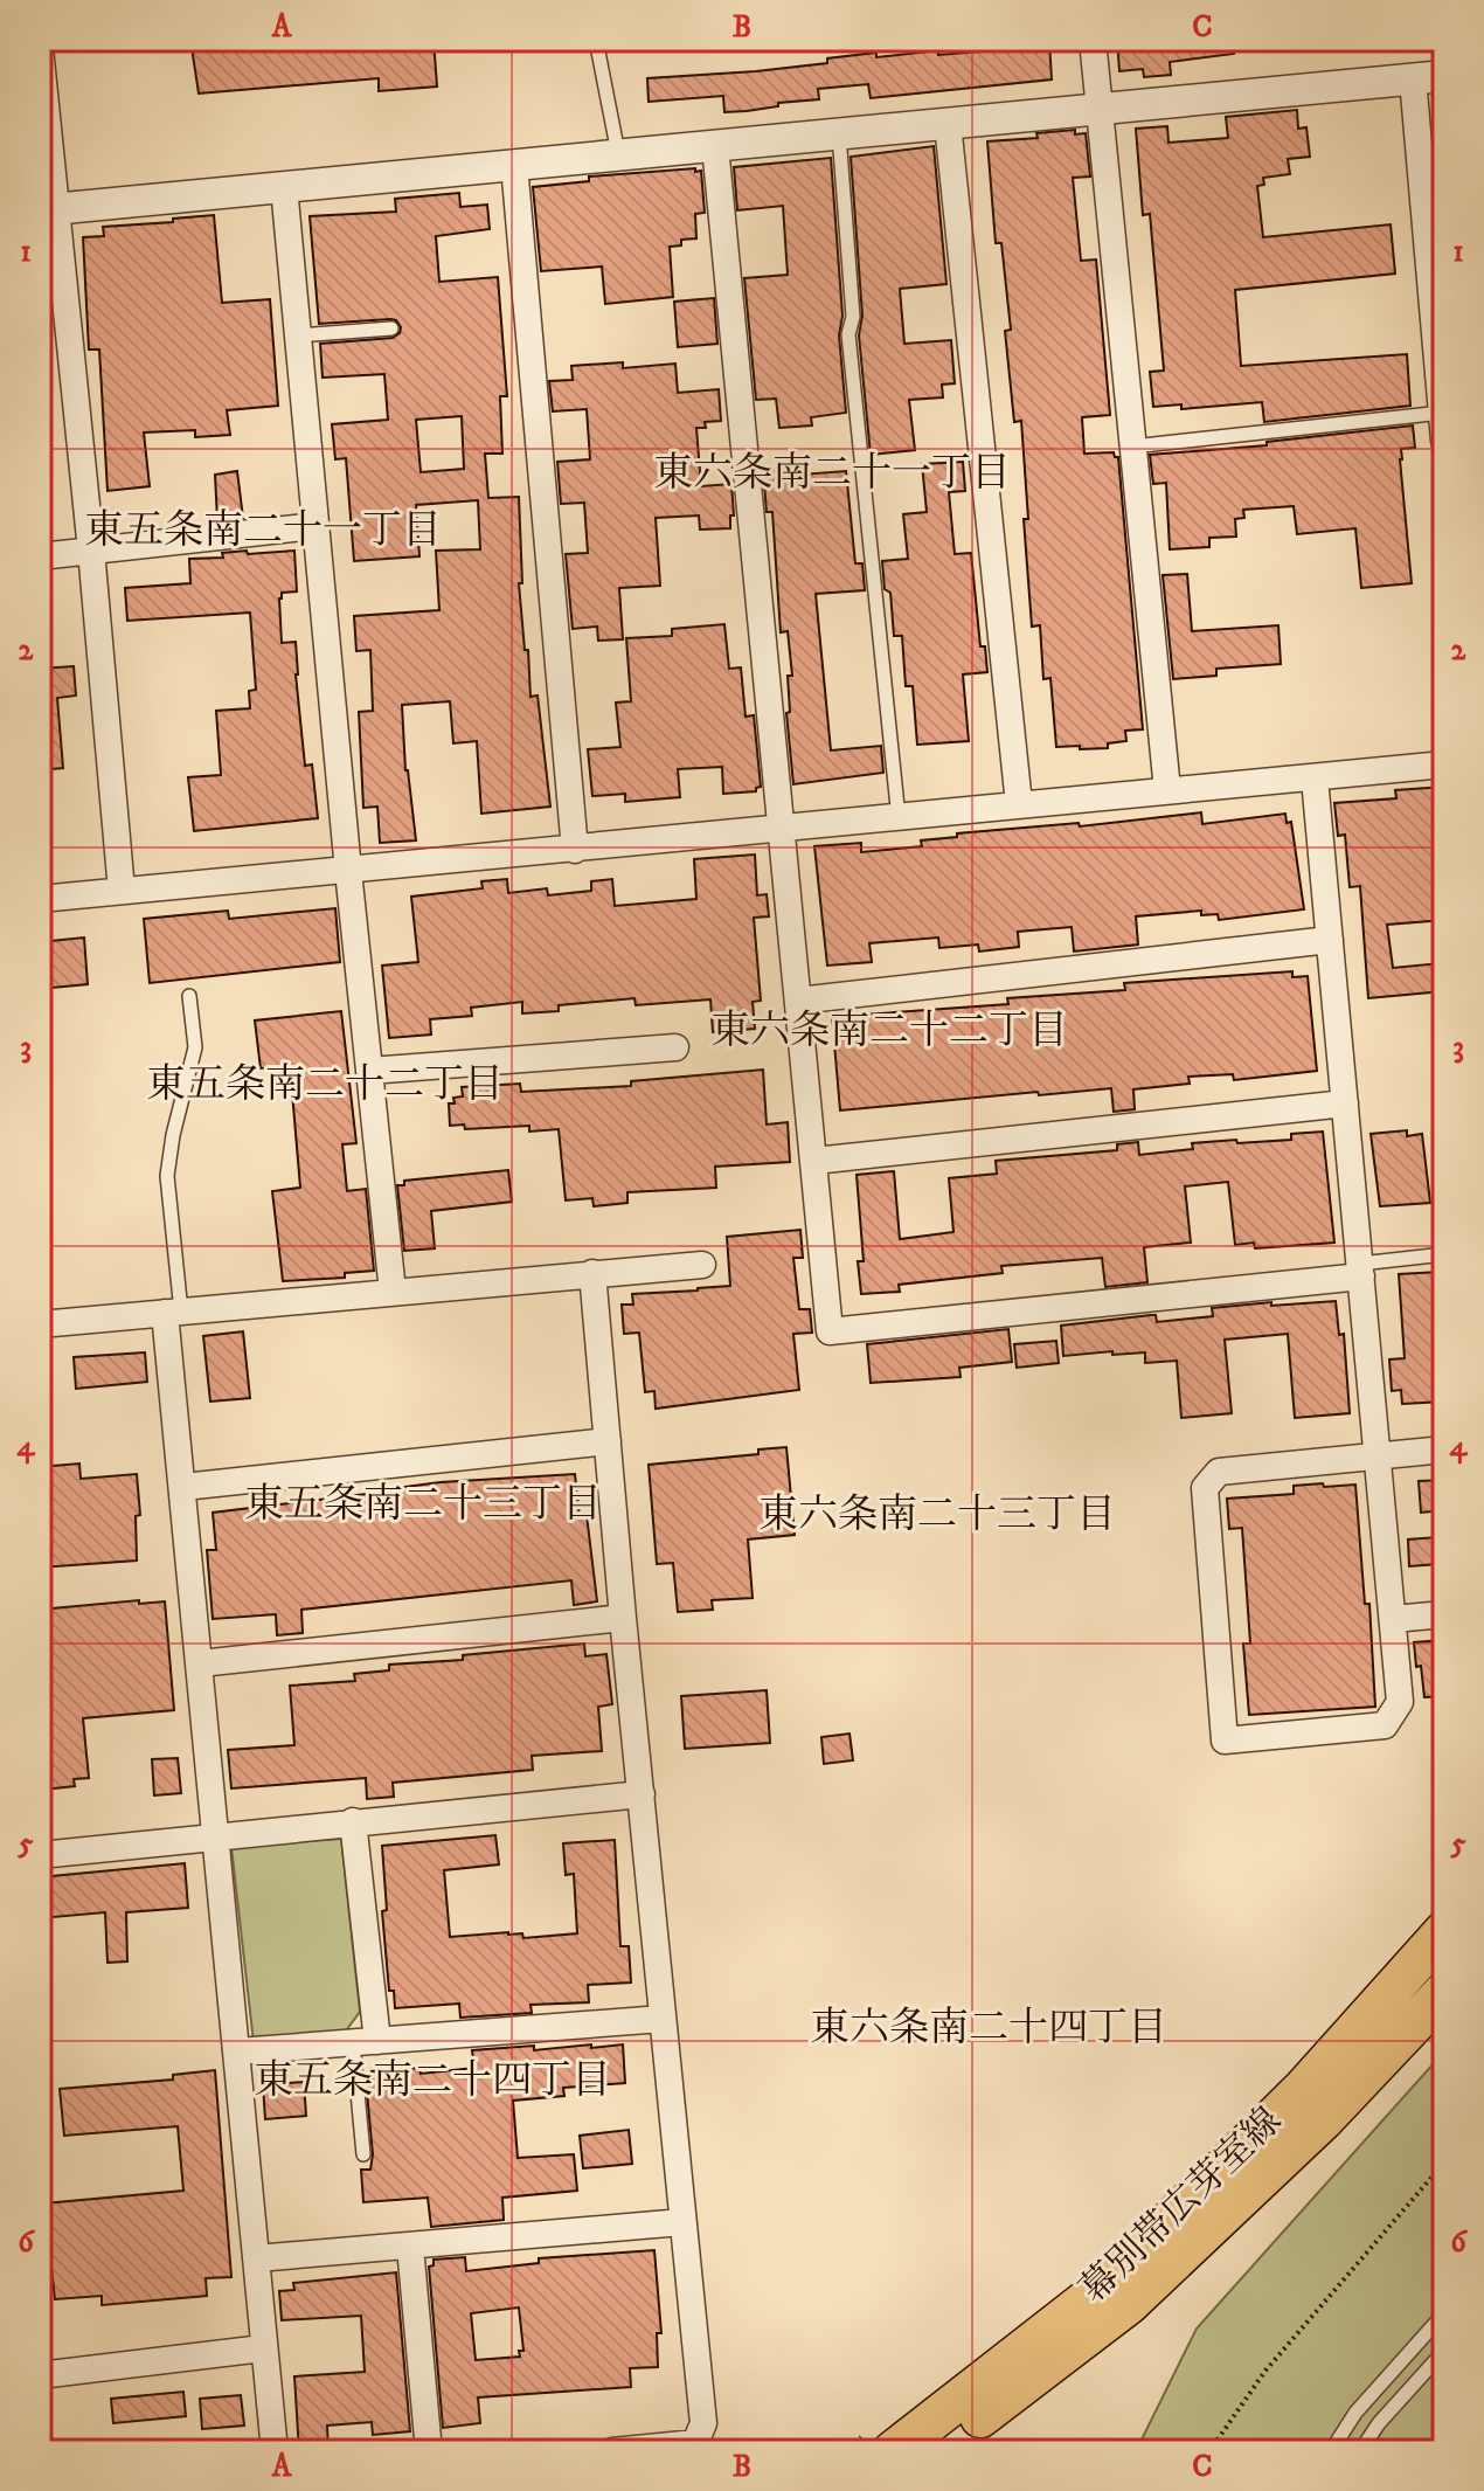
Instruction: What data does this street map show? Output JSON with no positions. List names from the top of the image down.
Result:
{
  "streets": {
    "main road": ["幕別帯広芽室線"]
  },
  "districts": [
    "東六条南二十一丁目",
    "東五条南二十一丁目",
    "東六条南二十二丁目",
    "東五条南二十二丁目",
    "東五条南二十三丁目",
    "東六条南二十三丁目",
    "東六条南二十四丁目",
    "東五条南二十四丁目"
  ],
  "grid": {
    "columns": ["A", "B", "C"],
    "rows": [
      "1",
      "2",
      "3",
      "4",
      "5",
      "6"
    ]
  }
}
